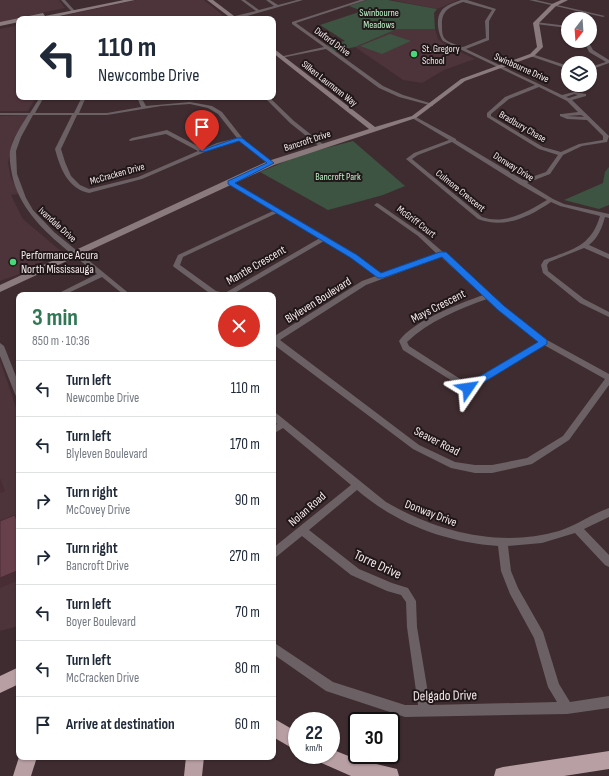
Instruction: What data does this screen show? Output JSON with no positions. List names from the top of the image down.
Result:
{
  "streets": {
    "street": [
      "Duford Drive",
      "Swinbourne Drive",
      "Silken Laumann Way",
      "Bradbury Chase",
      "Bancroft Drive",
      "Donway Drive",
      "McCracken Drive",
      "Culmore Crescent",
      "McGriff Court",
      "Ivandale Drive",
      "Mantle Crescent",
      "Blyleven Boulevard",
      "Mays Crescent",
      "Seaver Road",
      "Nolan Road",
      "Torre Drive",
      "Delgado Drive"
    ]
  },
  "crossings": [
    ["Duford Drive", "Bancroft Drive"],
    ["Swinbourne Drive", "Bradbury Chase"],
    ["Swinbourne Drive", "Bancroft Drive"],
    ["Silken Laumann Way", "Bancroft Drive"],
    ["Bancroft Drive", "Donway Drive"],
    ["Bancroft Drive", "Ivandale Drive"],
    ["Donway Drive", "Culmore Crescent"],
    ["Donway Drive", "Nolan Road"],
    ["McGriff Court", "Blyleven Boulevard"],
    ["McGriff Court", "Mays Crescent"],
    ["McGriff Court", "Seaver Road"],
    ["Nolan Road", "Torre Drive"],
    ["Torre Drive", "Delgado Drive"]
  ],
  "parks": ["Swinbourne Meadows", "Bancroft Park"],
  "places": ["St. Gregory School", "Performance Acura North Mississauga"],
  "north": "bottom",
  "page": {
    "turn": ["110 m", "Newcombe Drive"],
    "heading": ["3 min", "850 m · 10:36"],
    "list": [
      {
        "name": "Turn left",
        "note": "Newcombe Drive",
        "value": "110 m"
      },
      {
        "name": "Turn left",
        "note": "Blyleven Boulevard",
        "value": "170 m"
      },
      {
        "name": "Turn right",
        "note": "McCovey Drive",
        "value": "90 m"
      },
      {
        "name": "Turn right",
        "note": "Bancroft Drive",
        "value": "270 m"
      },
      {
        "name": "Turn left",
        "note": "Boyer Boulevard",
        "value": "70 m"
      },
      {
        "name": "Turn left",
        "note": "McCracken Drive",
        "value": "80 m"
      },
      {
        "name": "Arrive at destination",
        "value": "60 m"
      }
    ],
    "speed": "22 km/h",
    "limit": "30"
  }
}
